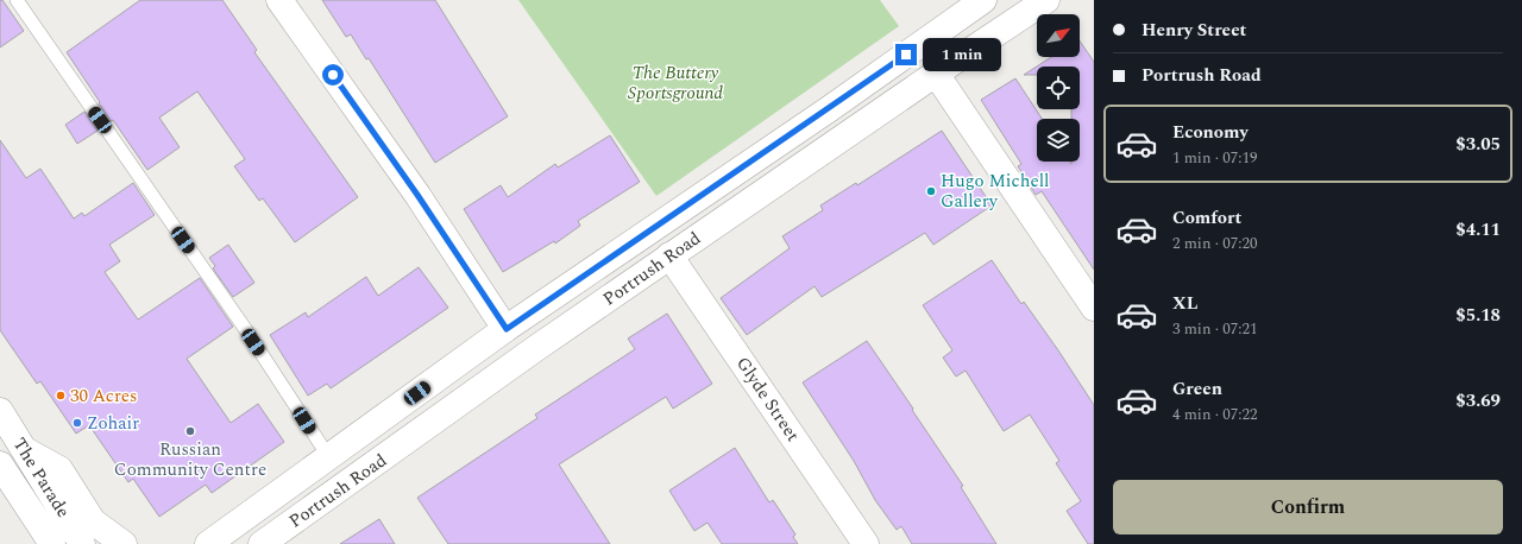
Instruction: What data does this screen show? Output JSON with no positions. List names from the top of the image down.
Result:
{
  "streets": {
    "main road": ["Portrush Road", "Glyde Street", "The Parade"]
  },
  "crossings": [
    ["Portrush Road", "Glyde Street"]
  ],
  "parks": ["The Buttery Sportsground"],
  "places": [
    "Hugo Michell Gallery",
    "30 Acres",
    "Zohair",
    "Russian Community Centre"
  ],
  "north": "top right",
  "page": {
    "banner": ["Henry Street", "Portrush Road"],
    "bubble": "1 min",
    "list": [
      {
        "name": "Economy",
        "note": "1 min · 07:19",
        "value": "$3.05"
      },
      {
        "name": "Comfort",
        "note": "2 min · 07:20",
        "value": "$4.11"
      },
      {
        "name": "XL",
        "note": "3 min · 07:21",
        "value": "$5.18"
      },
      {
        "name": "Green",
        "note": "4 min · 07:22",
        "value": "$3.69"
      }
    ],
    "buttons": "Confirm"
  }
}
